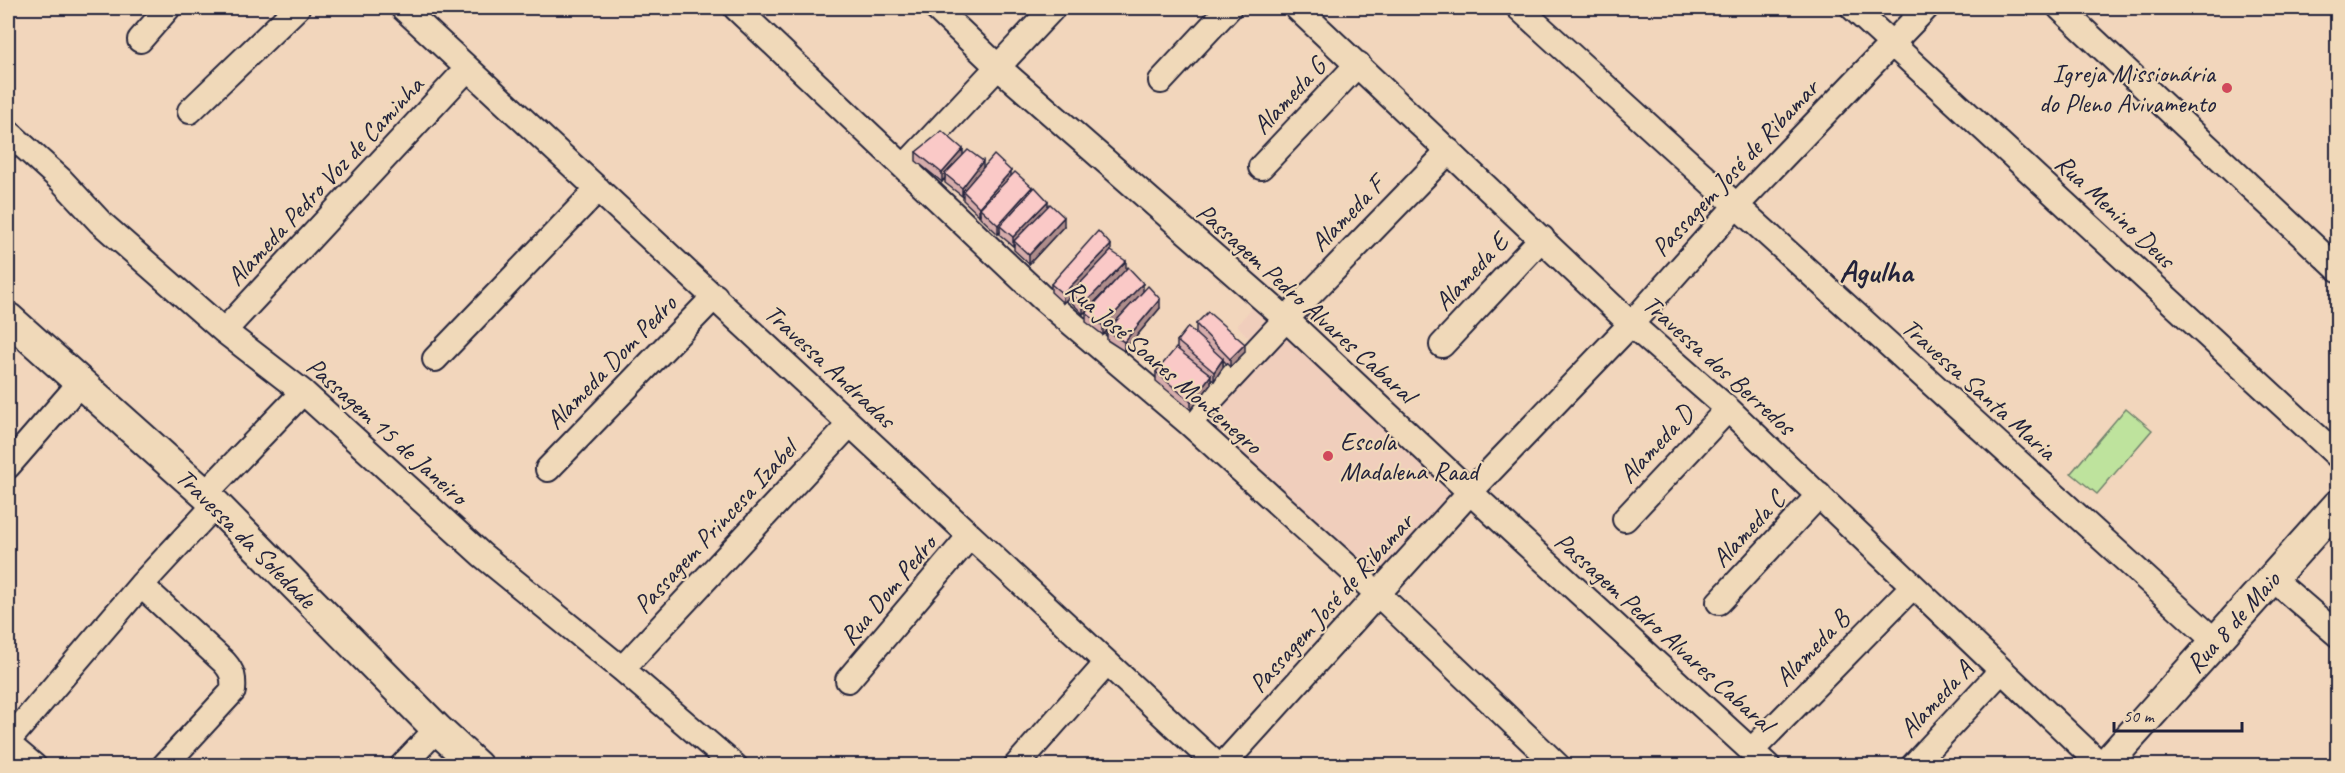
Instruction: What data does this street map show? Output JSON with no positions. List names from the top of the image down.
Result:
{
  "streets": {
    "main road": ["Travessa da Soledade", "Rua 8 de Maio"],
    "street": [
      "Alameda G",
      "Passagem José de Ribamar",
      "Alameda Pedro Voz de Caminha",
      "Rua Menino Deus",
      "Alameda F",
      "Alameda E",
      "Passagem Pedro Alvares Cabaral",
      "Alameda Dom Pedro",
      "Travessa dos Berredos",
      "Travessa Andradas",
      "Rua José Soares Montenegro",
      "Travessa Santa Maria",
      "Passagem 15 de Janeiro",
      "Alameda D",
      "Passagem Princesa Izabel",
      "Alameda C",
      "Rua Dom Pedro",
      "Alameda B",
      "Alameda A"
    ]
  },
  "crossings": [
    ["Alameda G", "Travessa dos Berredos"],
    ["Passagem José de Ribamar", "Rua Menino Deus"],
    ["Passagem José de Ribamar", "Passagem Pedro Alvares Cabaral"],
    ["Passagem José de Ribamar", "Travessa dos Berredos"],
    ["Passagem José de Ribamar", "Travessa Andradas"],
    ["Passagem José de Ribamar", "Rua José Soares Montenegro"],
    ["Passagem José de Ribamar", "Travessa Santa Maria"],
    ["Alameda Pedro Voz de Caminha", "Travessa Andradas"],
    ["Alameda Pedro Voz de Caminha", "Passagem 15 de Janeiro"],
    ["Alameda F", "Passagem Pedro Alvares Cabaral"],
    ["Alameda F", "Travessa dos Berredos"],
    ["Alameda F", "Rua José Soares Montenegro"],
    ["Alameda E", "Travessa dos Berredos"],
    ["Passagem Pedro Alvares Cabaral", "Alameda B"],
    ["Alameda Dom Pedro", "Travessa Andradas"],
    ["Travessa dos Berredos", "Alameda D"],
    ["Travessa dos Berredos", "Alameda C"],
    ["Travessa dos Berredos", "Rua 8 de Maio"],
    ["Travessa dos Berredos", "Alameda B"],
    ["Travessa dos Berredos", "Alameda A"],
    ["Travessa Andradas", "Passagem Princesa Izabel"],
    ["Travessa Andradas", "Rua Dom Pedro"],
    ["Travessa Santa Maria", "Rua 8 de Maio"],
    ["Passagem 15 de Janeiro", "Passagem Princesa Izabel"]
  ],
  "districts": ["Agulha"],
  "places": ["Igreja Missionária do Pleno Avivamento", "Escola Madalena Raad"],
  "scale_bar": "50 m"
}
